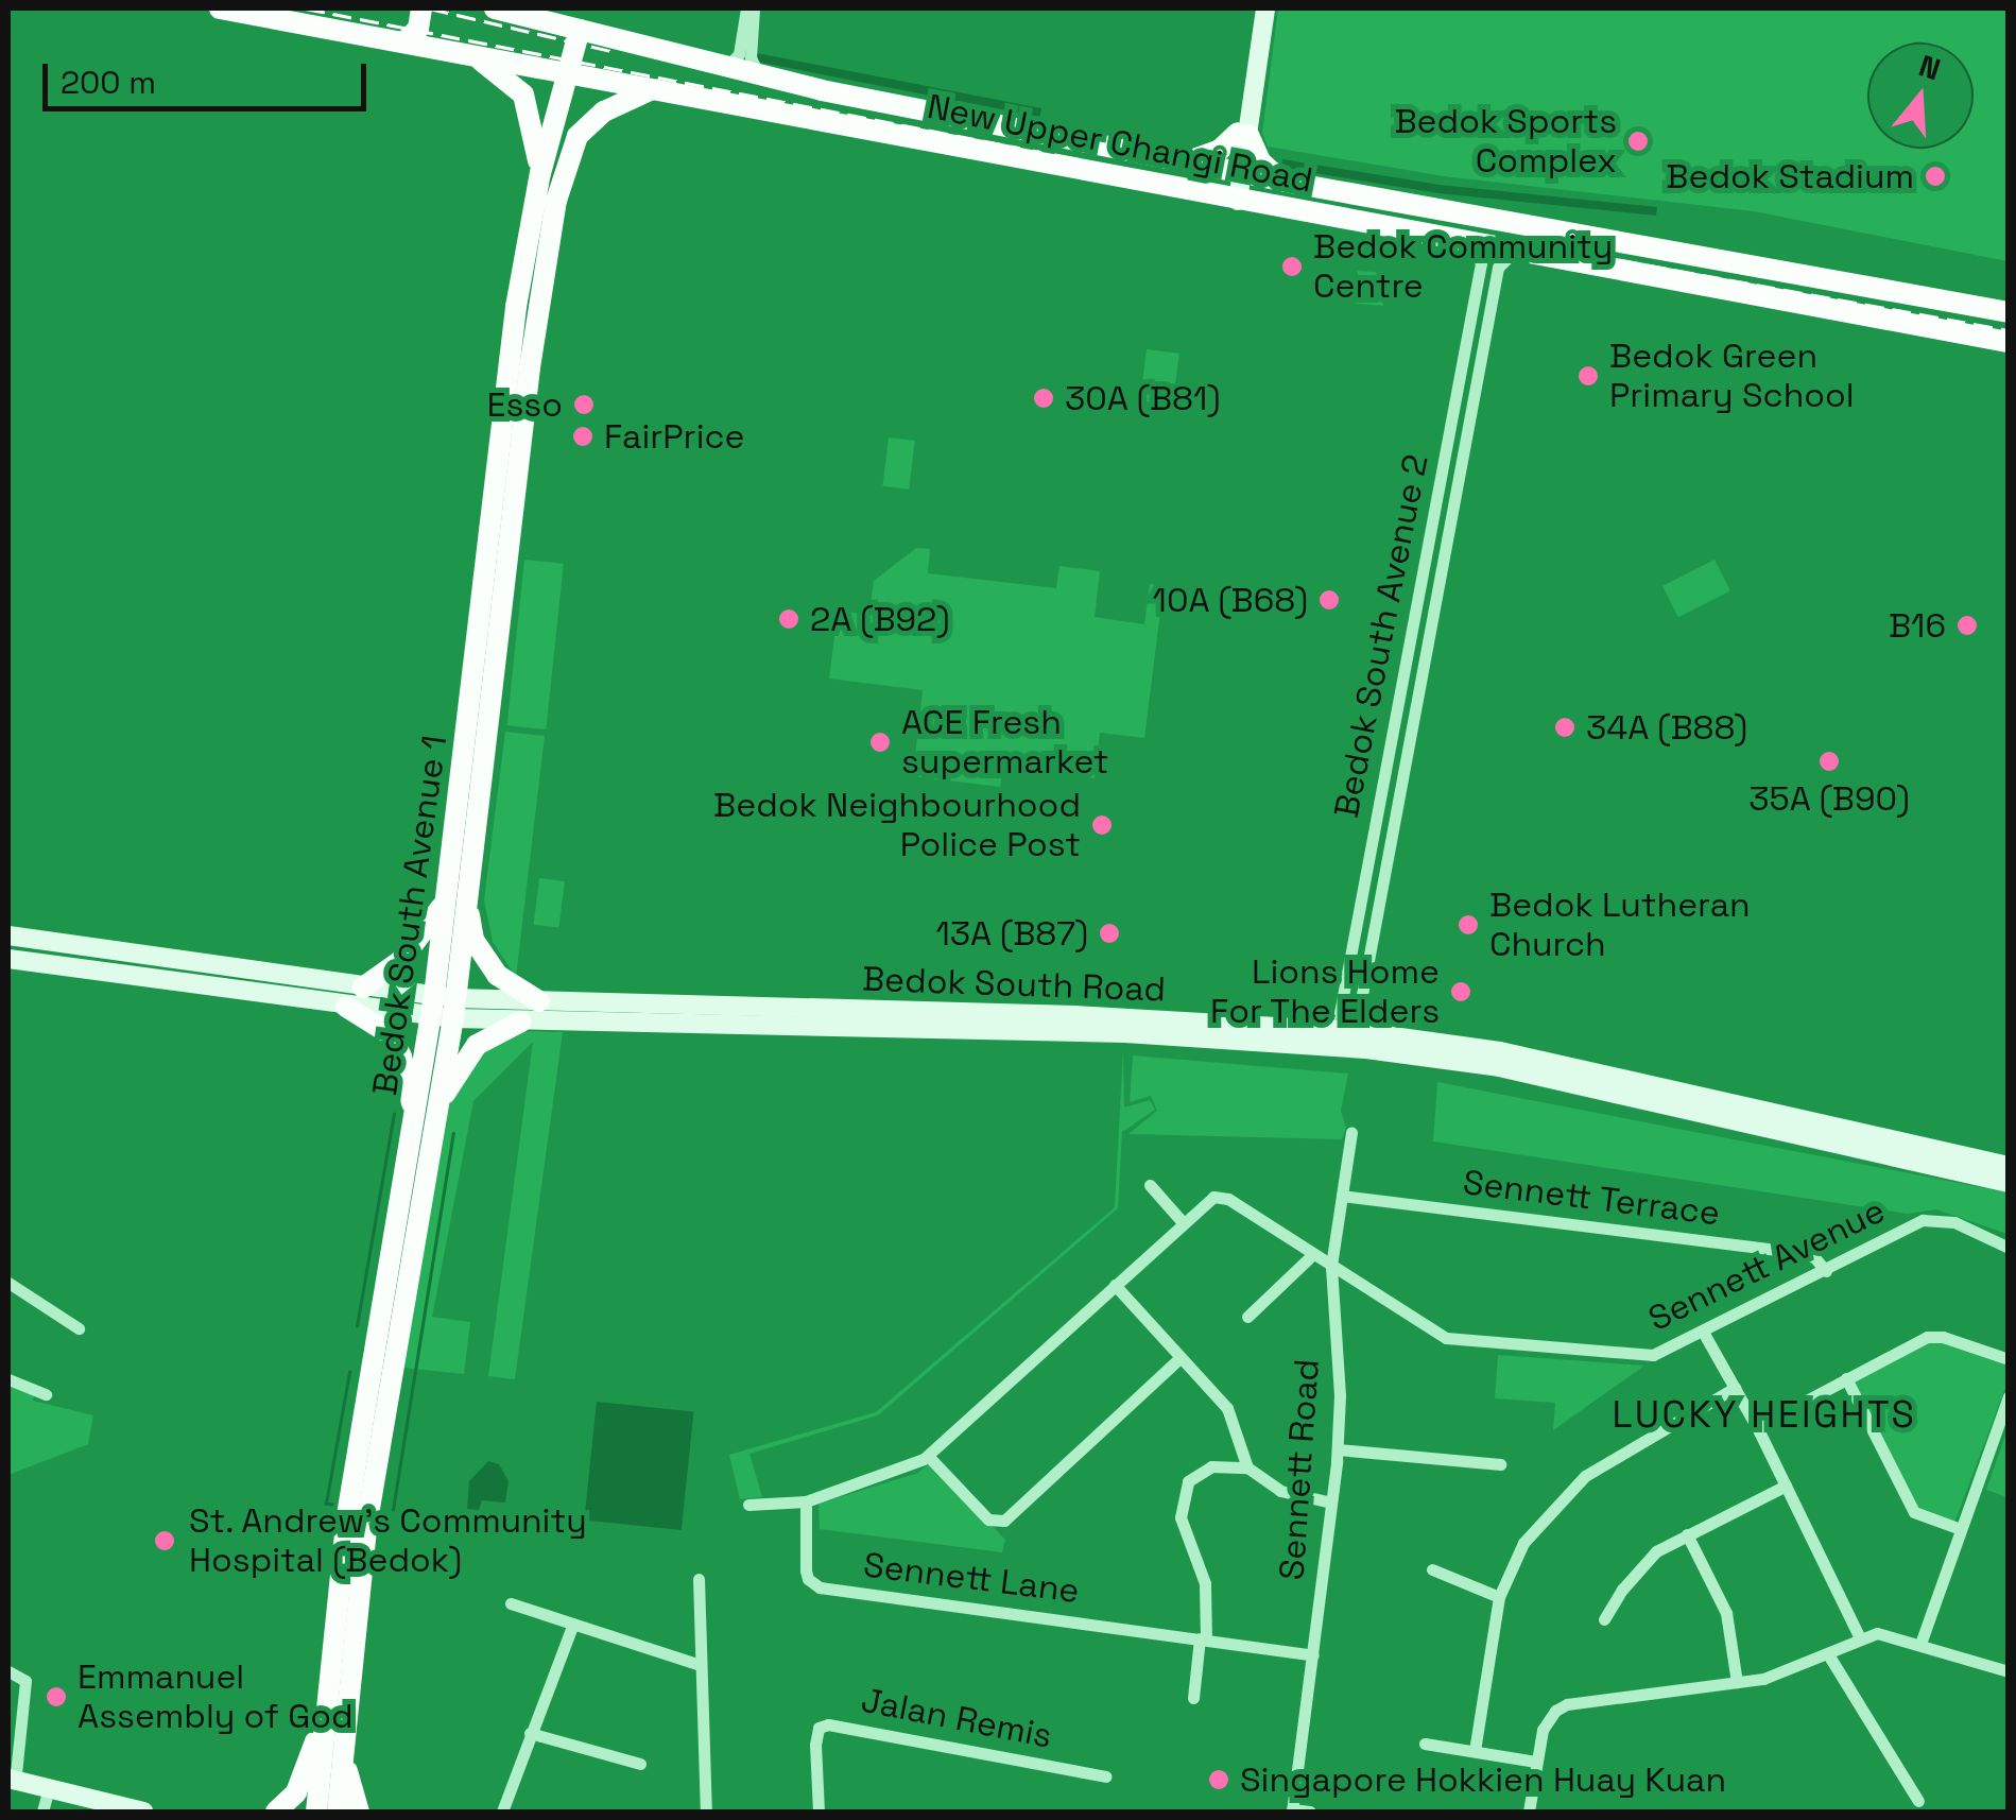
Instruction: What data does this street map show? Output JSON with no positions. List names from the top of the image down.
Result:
{
  "streets": {
    "main road": ["New Upper Changi Road", "Bedok South Avenue 1", "Bedok South Road"],
    "street": [
      "Bedok South Avenue 2",
      "Sennett Terrace",
      "Sennett Avenue",
      "Sennett Road",
      "Sennett Lane",
      "Jalan Remis"
    ]
  },
  "crossings": [
    ["New Upper Changi Road", "Bedok South Avenue 2"],
    ["New Upper Changi Road", "Bedok South Avenue 1"],
    ["Bedok South Avenue 2", "Bedok South Road"],
    ["Bedok South Avenue 1", "Bedok South Road"],
    ["Sennett Terrace", "Sennett Avenue"],
    ["Sennett Terrace", "Sennett Road"],
    ["Sennett Avenue", "Sennett Road"],
    ["Sennett Avenue", "Sennett Lane"],
    ["Sennett Road", "Sennett Lane"]
  ],
  "districts": ["LUCKY HEIGHTS"],
  "places": [
    "Bedok Sports Complex",
    "Bedok Stadium",
    "Bedok Community Centre",
    "Bedok Green Primary School",
    "30A (B81)",
    "Esso",
    "FairPrice",
    "10A (B68)",
    "2A (B92)",
    "B16",
    "34A (B88)",
    "ACE Fresh supermarket",
    "35A (B90)",
    "Bedok Neighbourhood Police Post",
    "Bedok Lutheran Church",
    "13A (B87)",
    "Lions Home For The Elders",
    "St. Andrew's Community Hospital (Bedok)",
    "Emmanuel Assembly of God",
    "Singapore Hokkien Huay Kuan"
  ],
  "scale_bar": "200 m",
  "north": "top"
}
